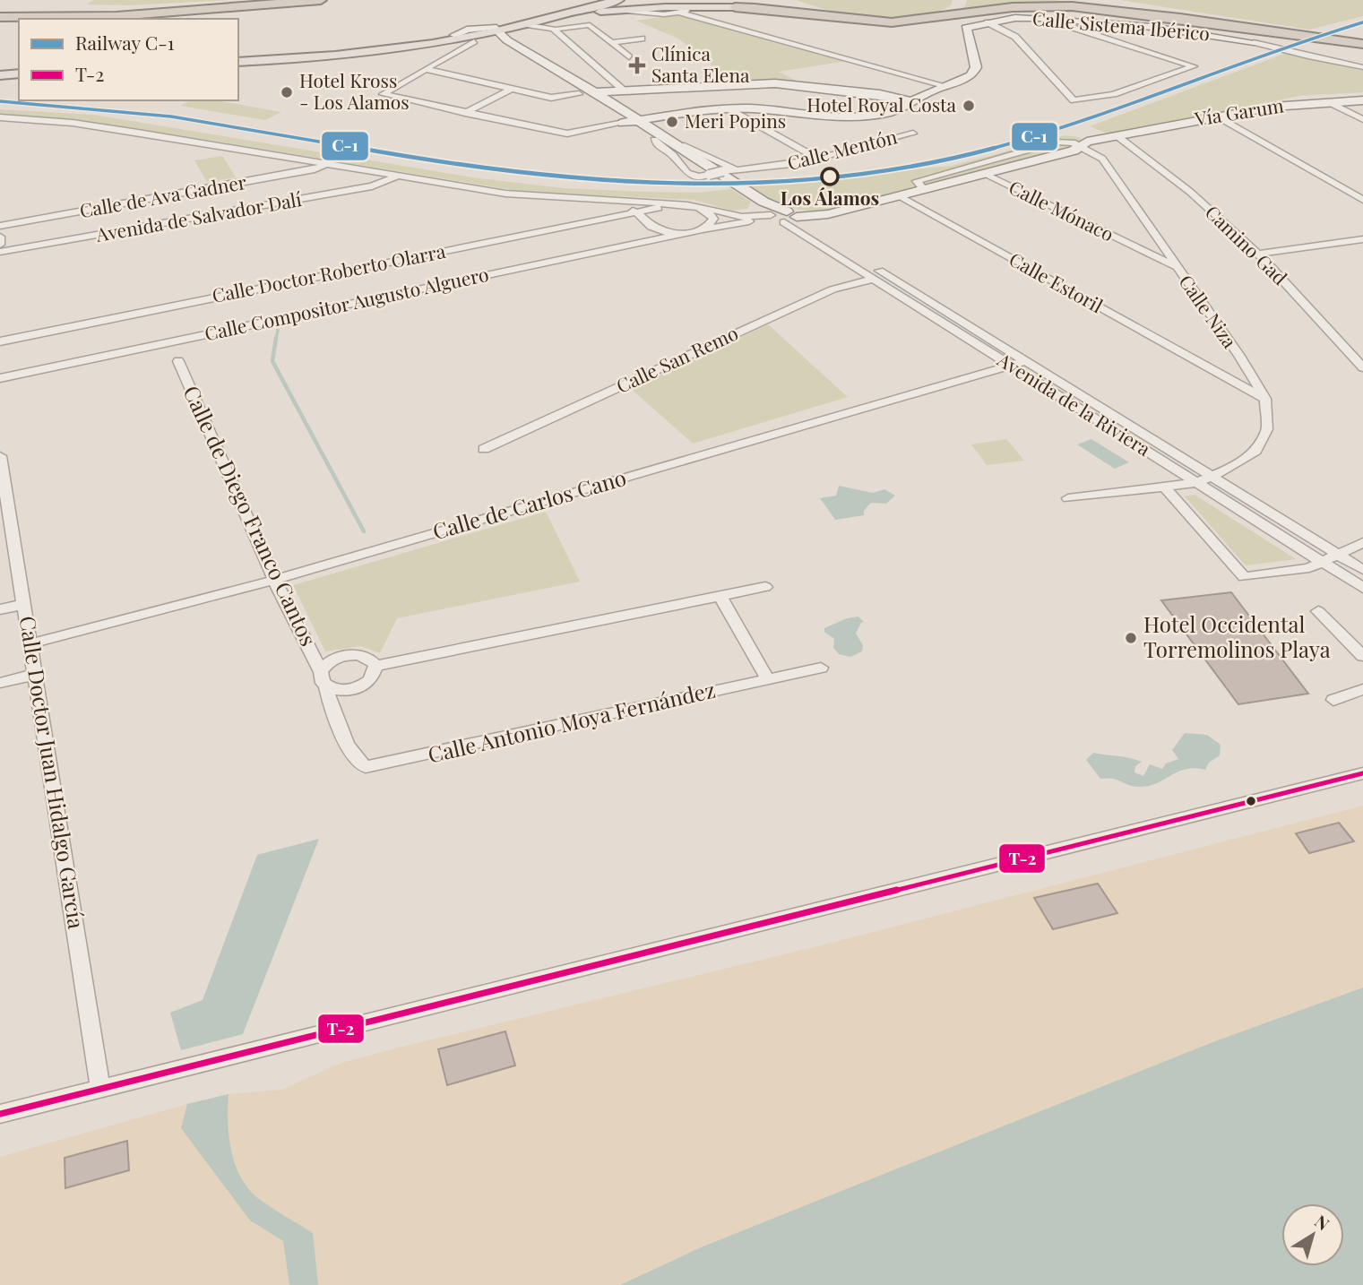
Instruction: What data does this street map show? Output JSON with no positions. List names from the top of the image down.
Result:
{
  "streets": {
    "street": [
      "Calle Sistema Ibérico",
      "Vía Garum",
      "Calle Mentón",
      "Calle de Ava Gadner",
      "Calle Mónaco",
      "Avenida de Salvador Dalí",
      "Camino Gad",
      "Calle Doctor Roberto Olarra",
      "Calle Estoril",
      "Calle Compositor Augusto Alguero",
      "Calle Niza",
      "Calle San Remo",
      "Avenida de la Riviera",
      "Calle de Carlos Cano",
      "Calle de Diego Franco Cantos",
      "Calle Antonio Moya Fernández",
      "Calle Doctor Juan Hidalgo García"
    ]
  },
  "crossings": [
    ["Calle Sistema Ibérico", "Avenida de la Riviera"],
    ["Vía Garum", "Calle Mónaco"],
    ["Vía Garum", "Camino Gad"],
    ["Vía Garum", "Calle Estoril"],
    ["Vía Garum", "Calle Compositor Augusto Alguero"],
    ["Vía Garum", "Calle Niza"],
    ["Vía Garum", "Avenida de la Riviera"],
    ["Calle Mónaco", "Calle Niza"],
    ["Calle Estoril", "Calle Niza"],
    ["Calle Compositor Augusto Alguero", "Avenida de la Riviera"],
    ["Calle San Remo", "Avenida de la Riviera"],
    ["Avenida de la Riviera", "Calle de Carlos Cano"],
    ["Calle de Carlos Cano", "Calle de Diego Franco Cantos"],
    ["Calle de Carlos Cano", "Calle Doctor Juan Hidalgo García"],
    ["Calle de Diego Franco Cantos", "Calle Antonio Moya Fernández"]
  ],
  "places": {
    "health": ["Clínica Santa Elena"],
    "other": [
      "Hotel Kross - Los Alamos",
      "Hotel Royal Costa",
      "Meri Popins",
      "Los Álamos",
      "Hotel Occidental Torremolinos Playa"
    ]
  },
  "lines": ["rail line C-1", "transit line T-2"],
  "legend": ["Railway C-1", "T-2"],
  "north": "top right"
}
